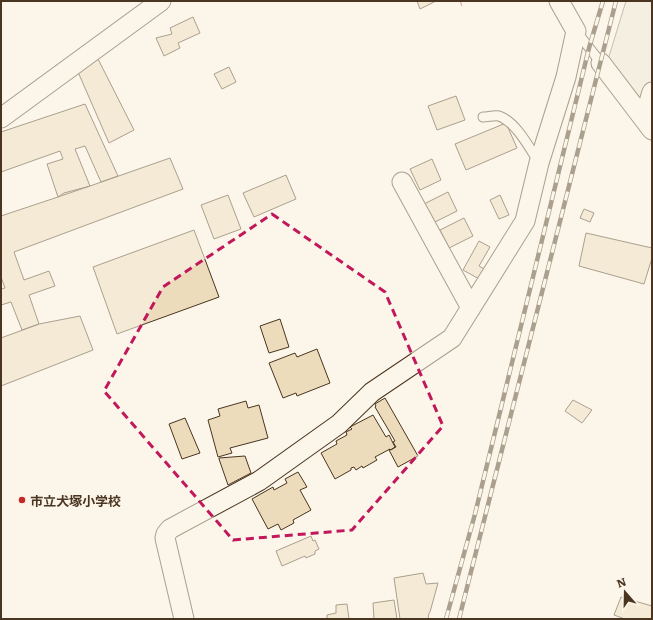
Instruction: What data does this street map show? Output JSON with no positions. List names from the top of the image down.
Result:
{
  "places": ["市立犬塚小学校"],
  "north": "top"
}
